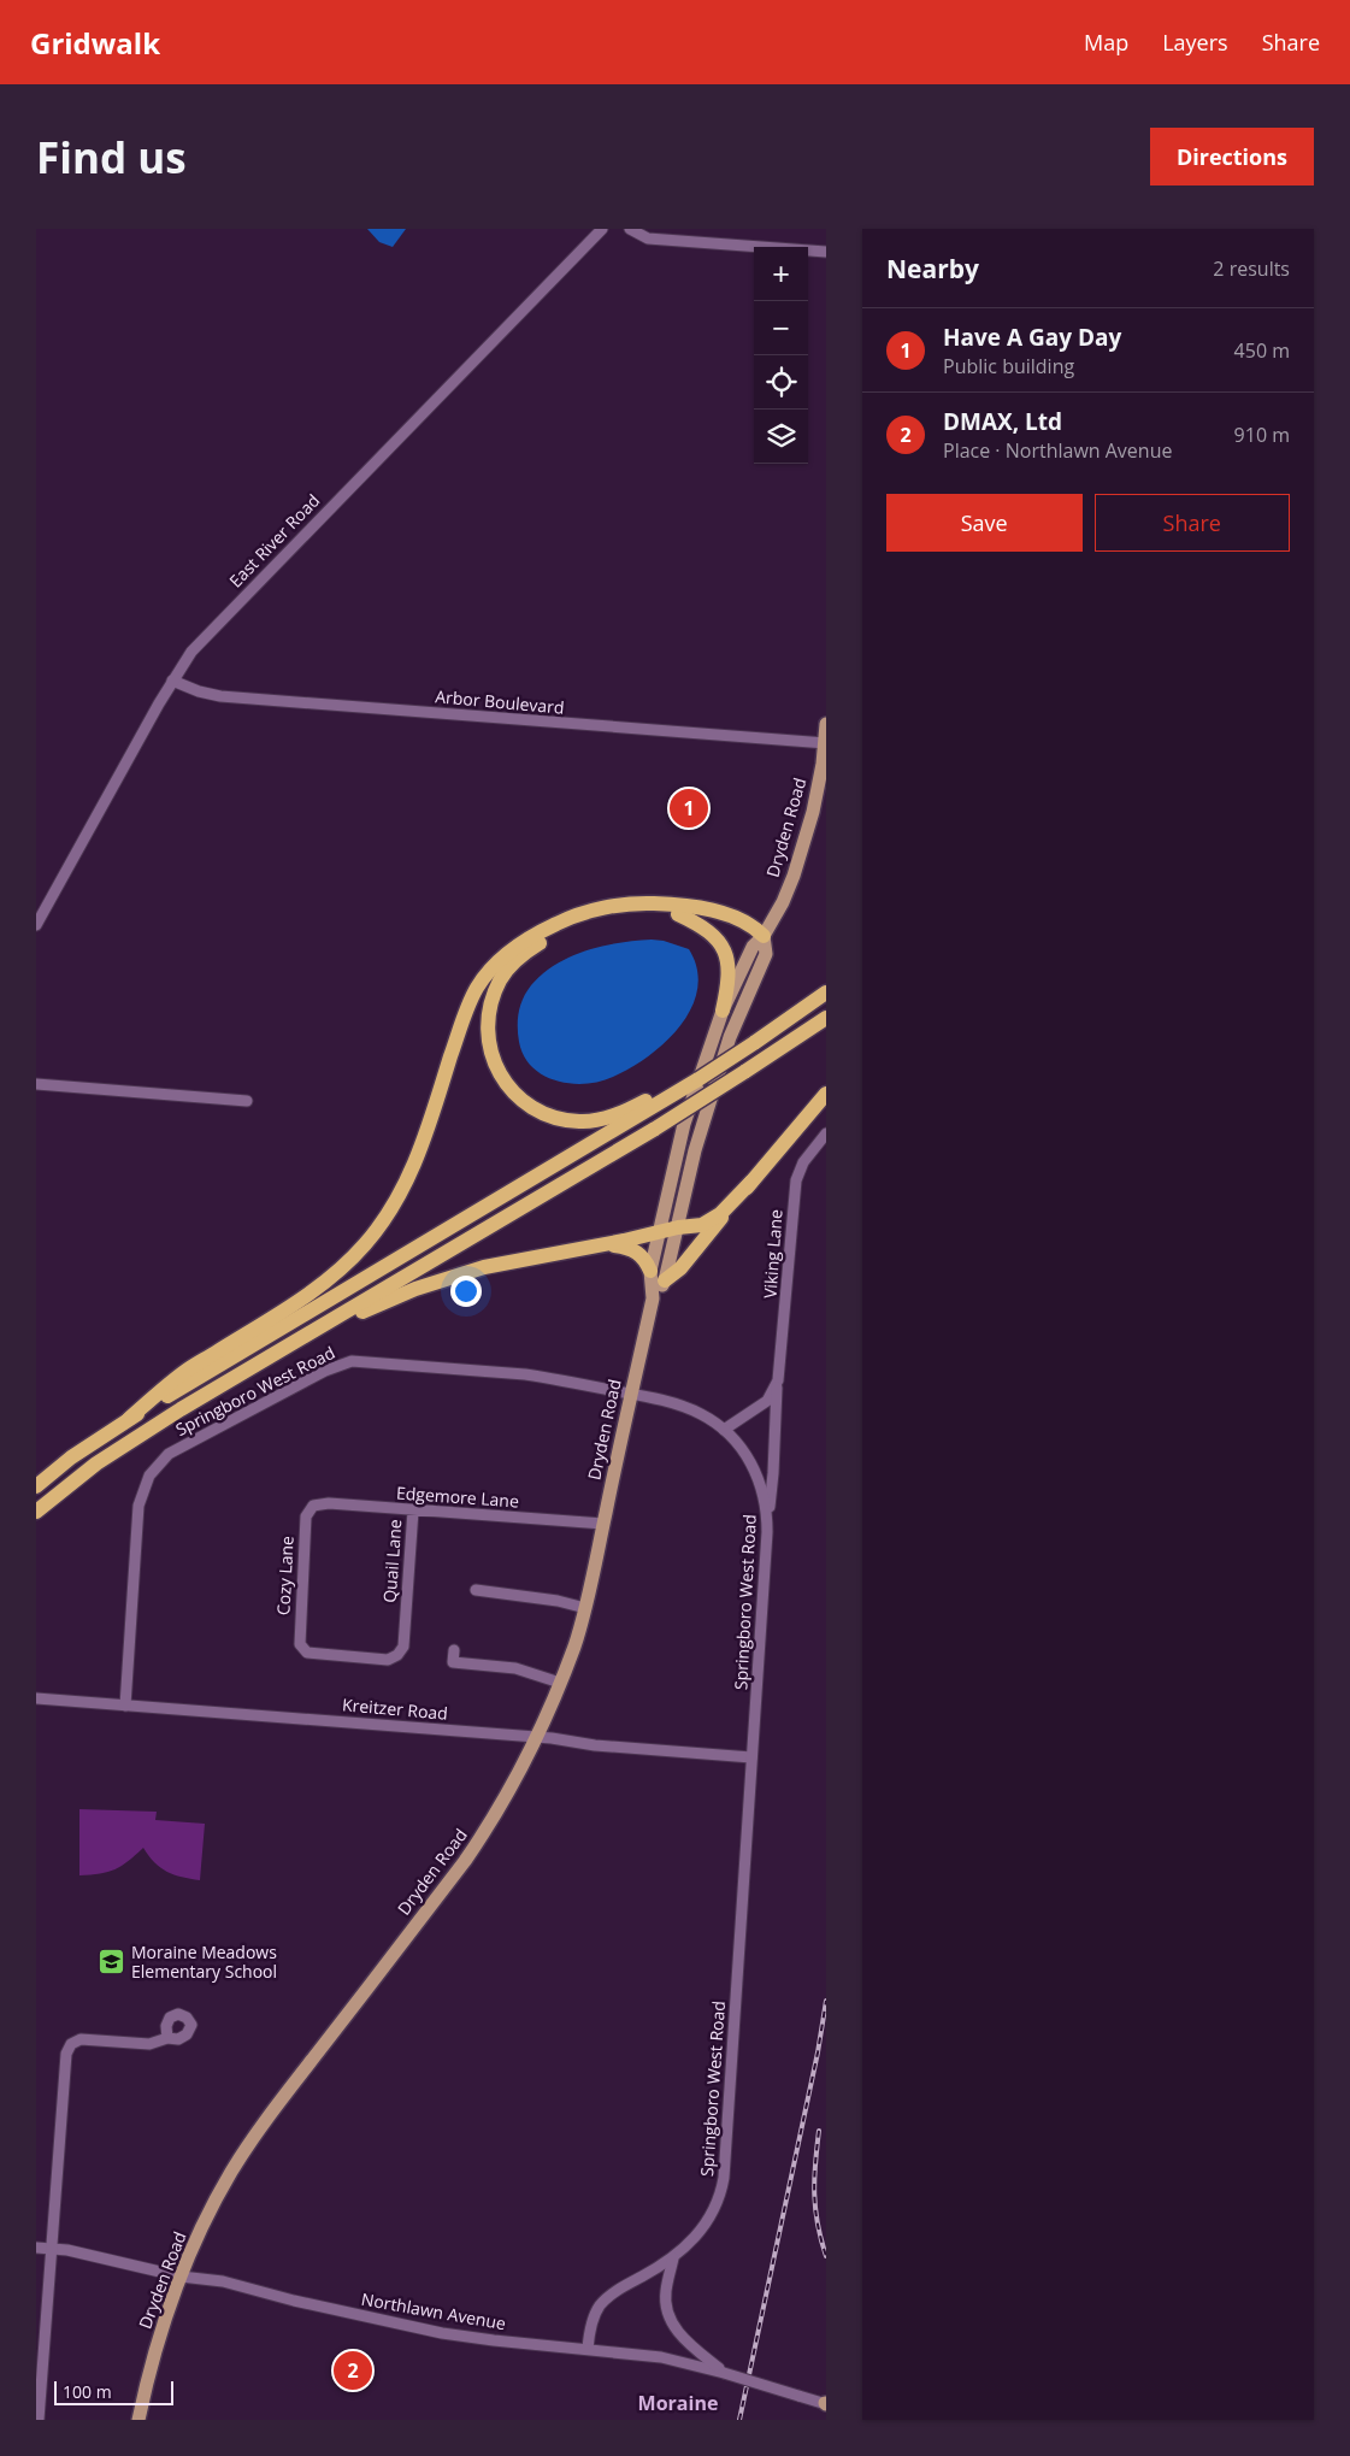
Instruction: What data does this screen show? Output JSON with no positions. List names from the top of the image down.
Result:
{
  "streets": {
    "main road": ["Dryden Road"],
    "street": [
      "East River Road",
      "Arbor Boulevard",
      "Viking Lane",
      "Springboro West Road",
      "Edgemore Lane",
      "Quail Lane",
      "Cozy Lane",
      "Kreitzer Road",
      "Northlawn Avenue"
    ]
  },
  "crossings": [
    ["East River Road", "Arbor Boulevard"],
    ["Arbor Boulevard", "Dryden Road"],
    ["Dryden Road", "Springboro West Road"],
    ["Dryden Road", "Edgemore Lane"],
    ["Dryden Road", "Kreitzer Road"],
    ["Dryden Road", "Northlawn Avenue"],
    ["Viking Lane", "Springboro West Road"],
    ["Springboro West Road", "Kreitzer Road"],
    ["Springboro West Road", "Northlawn Avenue"],
    ["Edgemore Lane", "Quail Lane"],
    ["Edgemore Lane", "Cozy Lane"],
    ["Quail Lane", "Cozy Lane"]
  ],
  "districts": ["Moraine"],
  "places": {
    "school or university": ["Moraine Meadows Elementary School"]
  },
  "scale_bar": "100 m",
  "page": {
    "header": "Gridwalk",
    "nav": ["Map", "Layers", "Share"],
    "buttons": [
      "Directions",
      ["Save", "Share"]
    ],
    "title": "Find us",
    "heading": ["Nearby", "2 results"],
    "map_buttons": ["+", "−"],
    "list": [
      {
        "mark": "1",
        "name": "Have A Gay Day",
        "note": "Public building",
        "value": "450 m"
      },
      {
        "mark": "2",
        "name": "DMAX, Ltd",
        "note": "Place · Northlawn Avenue",
        "value": "910 m"
      }
    ],
    "pins": ["1", "2"],
    "scale": "100 m"
  }
}
